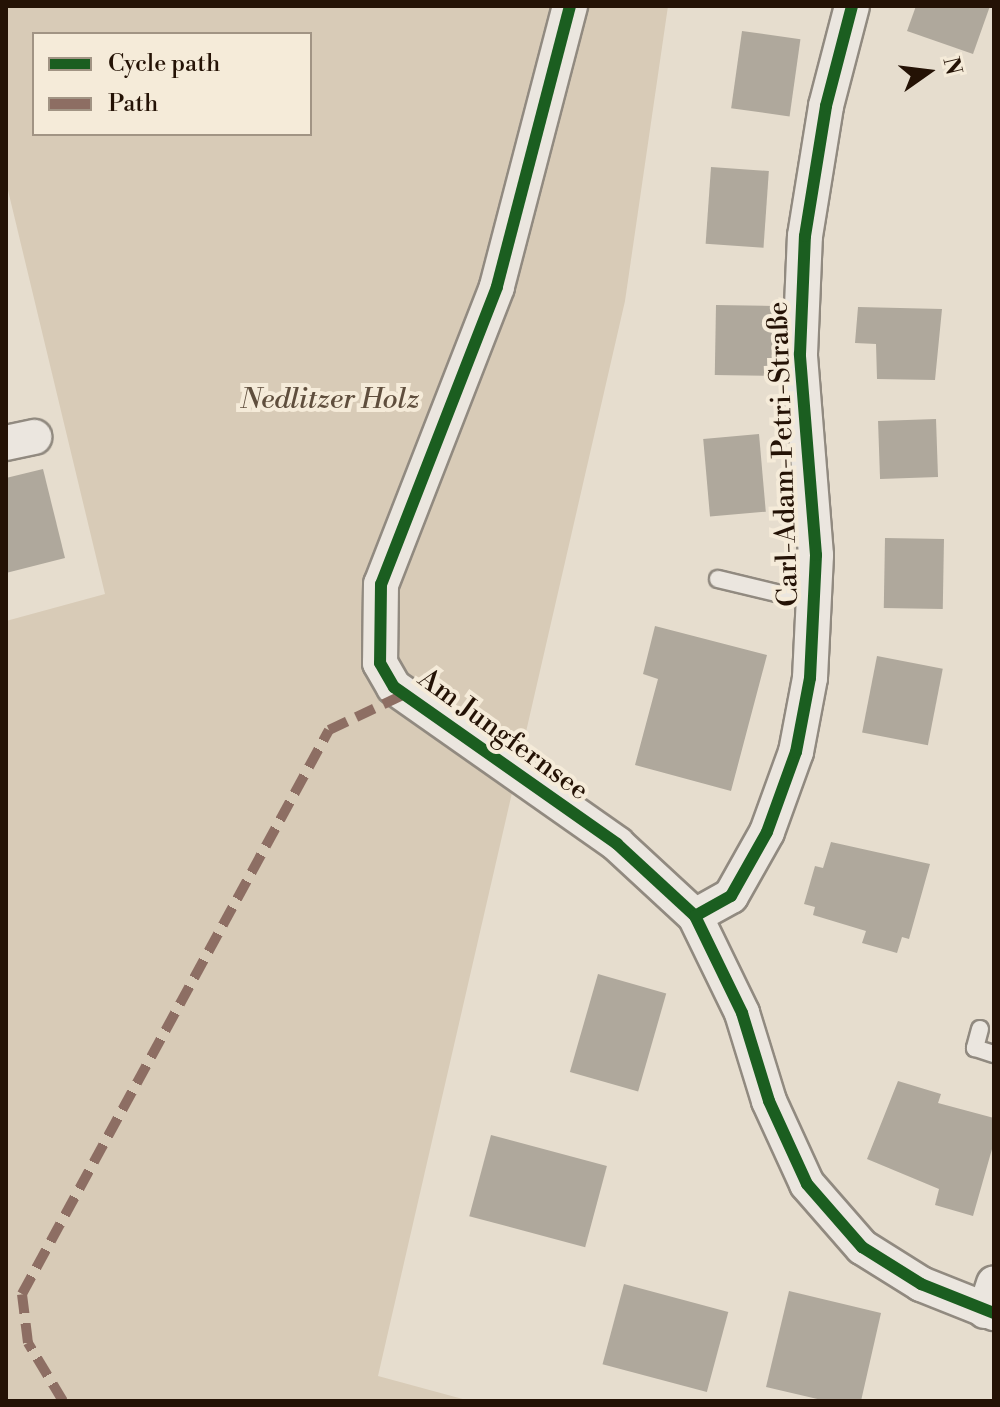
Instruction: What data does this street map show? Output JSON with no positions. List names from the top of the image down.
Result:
{
  "streets": {
    "street": ["Carl-Adam-Petri-Straße", "Am Jungfernsee"]
  },
  "crossings": [
    ["Carl-Adam-Petri-Straße", "Am Jungfernsee"]
  ],
  "parks": ["Nedlitzer Holz"],
  "legend": ["Cycle path", "Path"],
  "north": "right"
}
